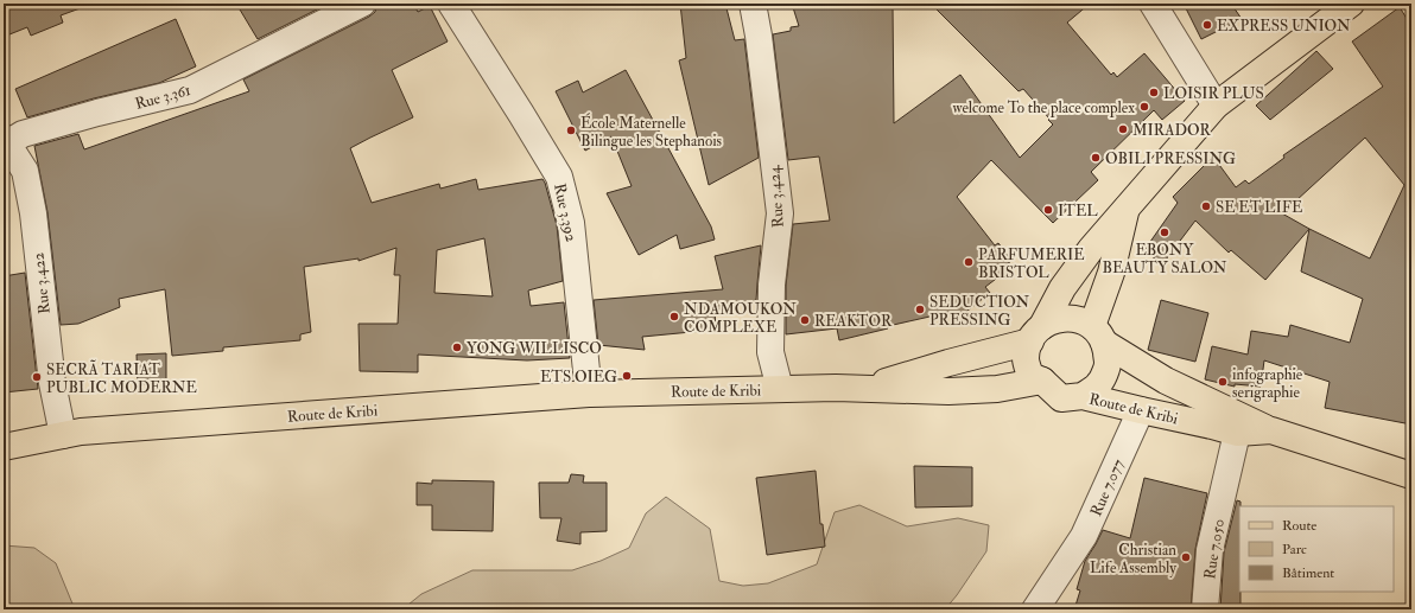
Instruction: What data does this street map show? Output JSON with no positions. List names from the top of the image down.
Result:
{
  "streets": {
    "main road": ["Route de Kribi"],
    "street": [
      "Rue 3.361",
      "Rue 3.424",
      "Rue 3.392",
      "Rue 3.422",
      "Rue 7.077",
      "Rue 7.050"
    ]
  },
  "crossings": [
    ["Rue 3.361", "Rue 3.422"],
    ["Rue 3.424", "Route de Kribi"],
    ["Rue 3.392", "Route de Kribi"],
    ["Rue 3.422", "Route de Kribi"],
    ["Route de Kribi", "Rue 7.077"],
    ["Route de Kribi", "Rue 7.050"]
  ],
  "places": [
    "EXPRESS UNION",
    "LOISIR PLUS",
    "welcome To the place complex",
    "MIRADOR",
    "École Maternelle Bilingue les Stephanois",
    "OBILI PRESSING",
    "SE ET LIFE",
    "ITEL",
    "EBONY BEAUTY SALON",
    "PARFUMERIE BRISTOL",
    "SEDUCTION PRESSING",
    "NDAMOUKON COMPLEXE",
    "REAKTOR",
    "YONG WILLISCO",
    "ETS OIEG",
    "SECRÃ TARIAT PUBLIC MODERNE",
    "infographie serigraphie",
    "Christian Life Assembly"
  ],
  "legend": ["Route", "Parc", "Bâtiment"]
}
